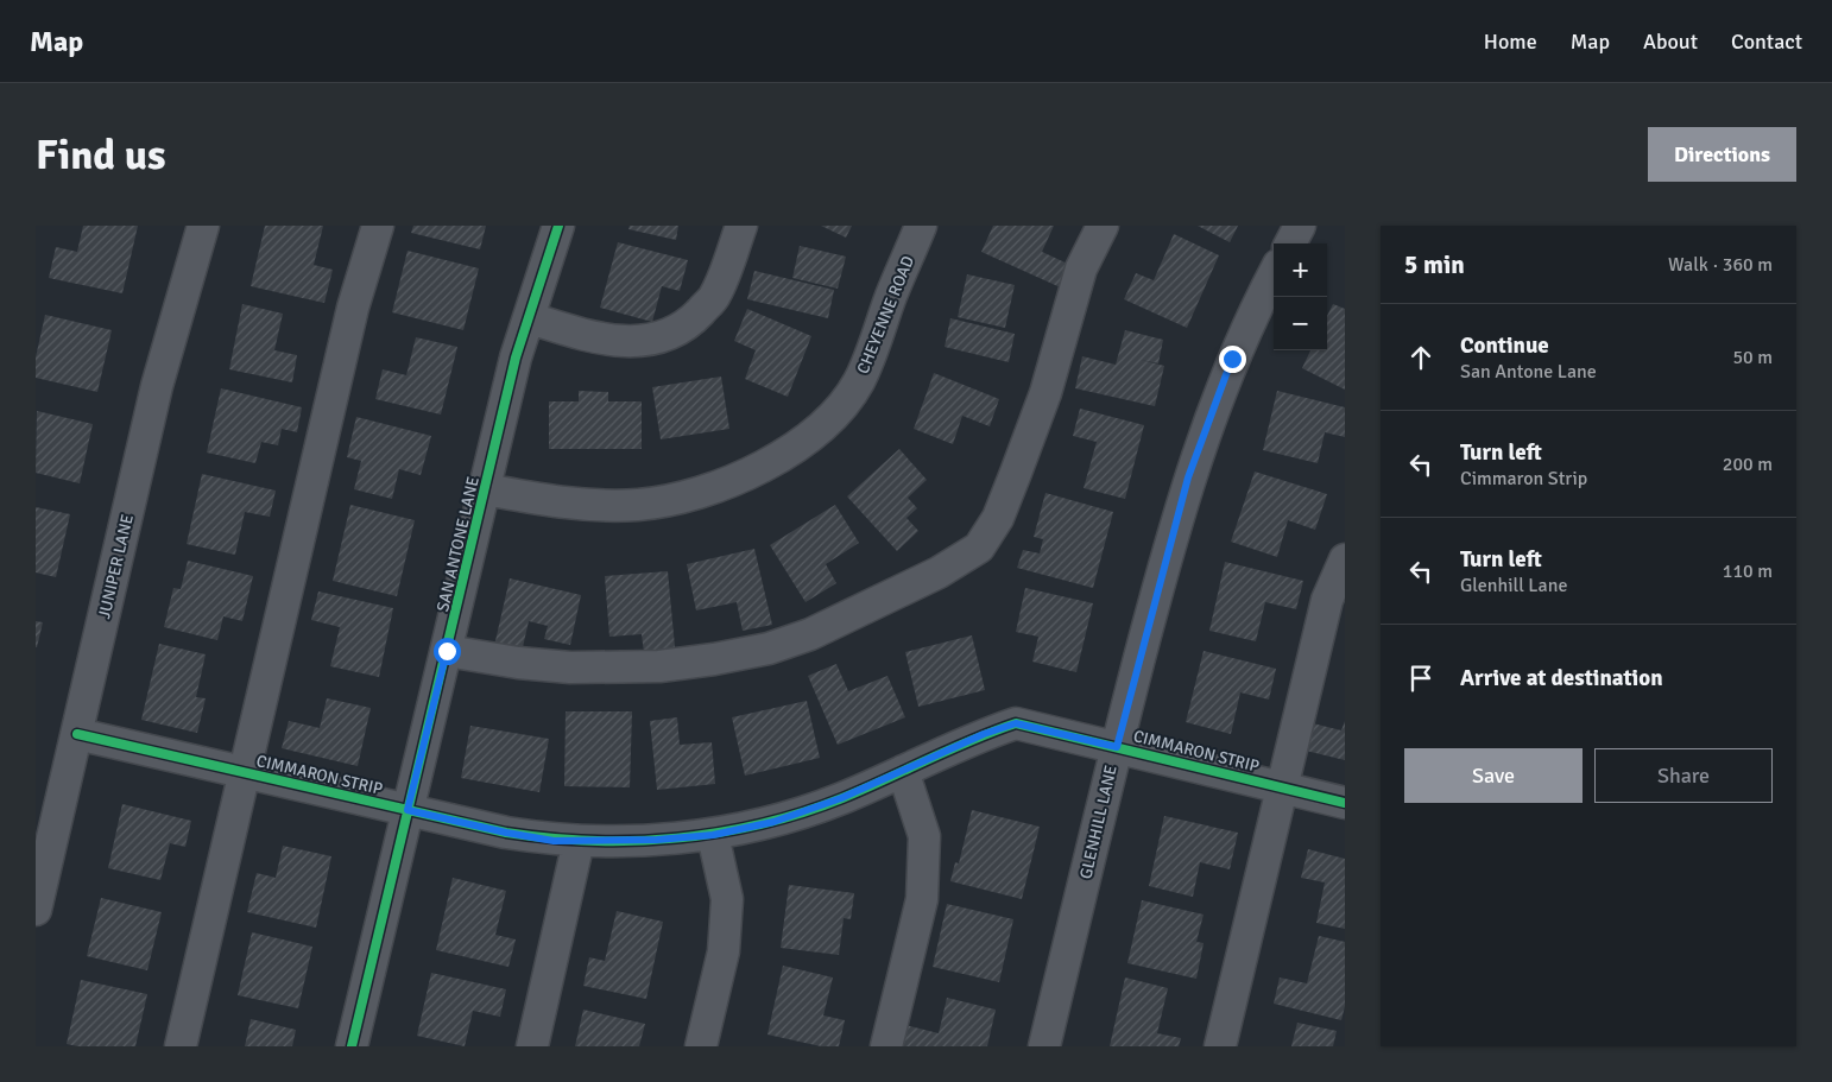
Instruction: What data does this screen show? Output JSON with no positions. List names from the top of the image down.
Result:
{
  "streets": {
    "street": [
      "CHEYENNE ROAD",
      "SAN ANTONE LANE",
      "JUNIPER LANE",
      "CIMMARON STRIP",
      "GLENHILL LANE"
    ]
  },
  "crossings": [
    ["CHEYENNE ROAD", "SAN ANTONE LANE"],
    ["SAN ANTONE LANE", "CIMMARON STRIP"],
    ["JUNIPER LANE", "CIMMARON STRIP"],
    ["CIMMARON STRIP", "GLENHILL LANE"]
  ],
  "page": {
    "header": "Map",
    "nav": [
      "Home",
      "Map",
      "About",
      "Contact"
    ],
    "buttons": [
      "Directions",
      ["Save", "Share"]
    ],
    "title": "Find us",
    "heading": ["5 min", "Walk · 360 m"],
    "map_buttons": ["+", "−"],
    "list": [
      ["Continue", "San Antone Lane", "50 m"],
      ["Turn left", "Cimmaron Strip", "200 m"],
      ["Turn left", "Glenhill Lane", "110 m"],
      "Arrive at destination"
    ]
  }
}
